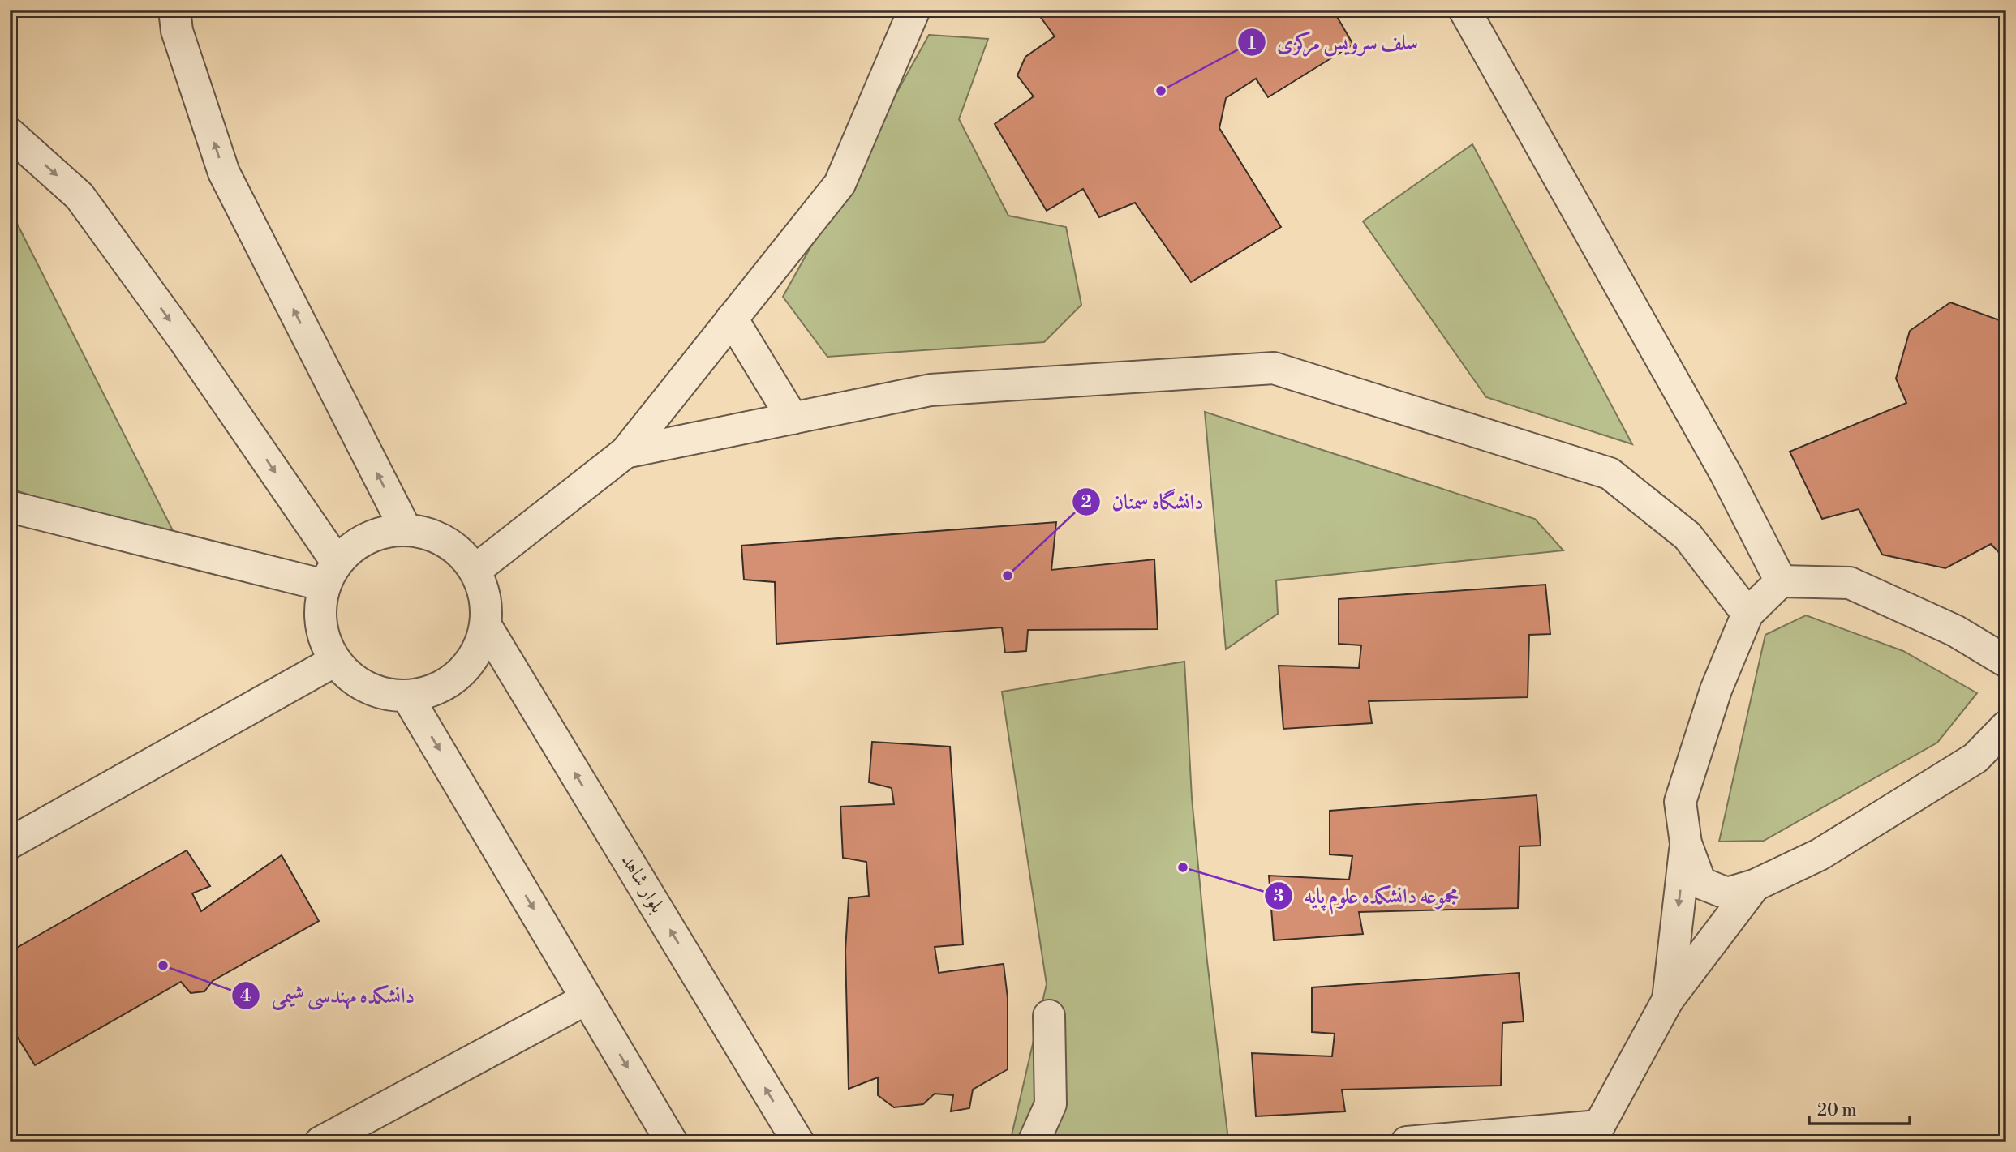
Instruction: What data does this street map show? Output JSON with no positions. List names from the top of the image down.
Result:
{
  "streets": {
    "lane": ["بلوار شاهد"]
  },
  "places": [
    "سلف سرویس مرکزی",
    "دانشگاه سمنان",
    "مجموعه دانشکده علوم پایه",
    "دانشکده مهندسی شیمی"
  ],
  "scale_bar": "20 m"
}
